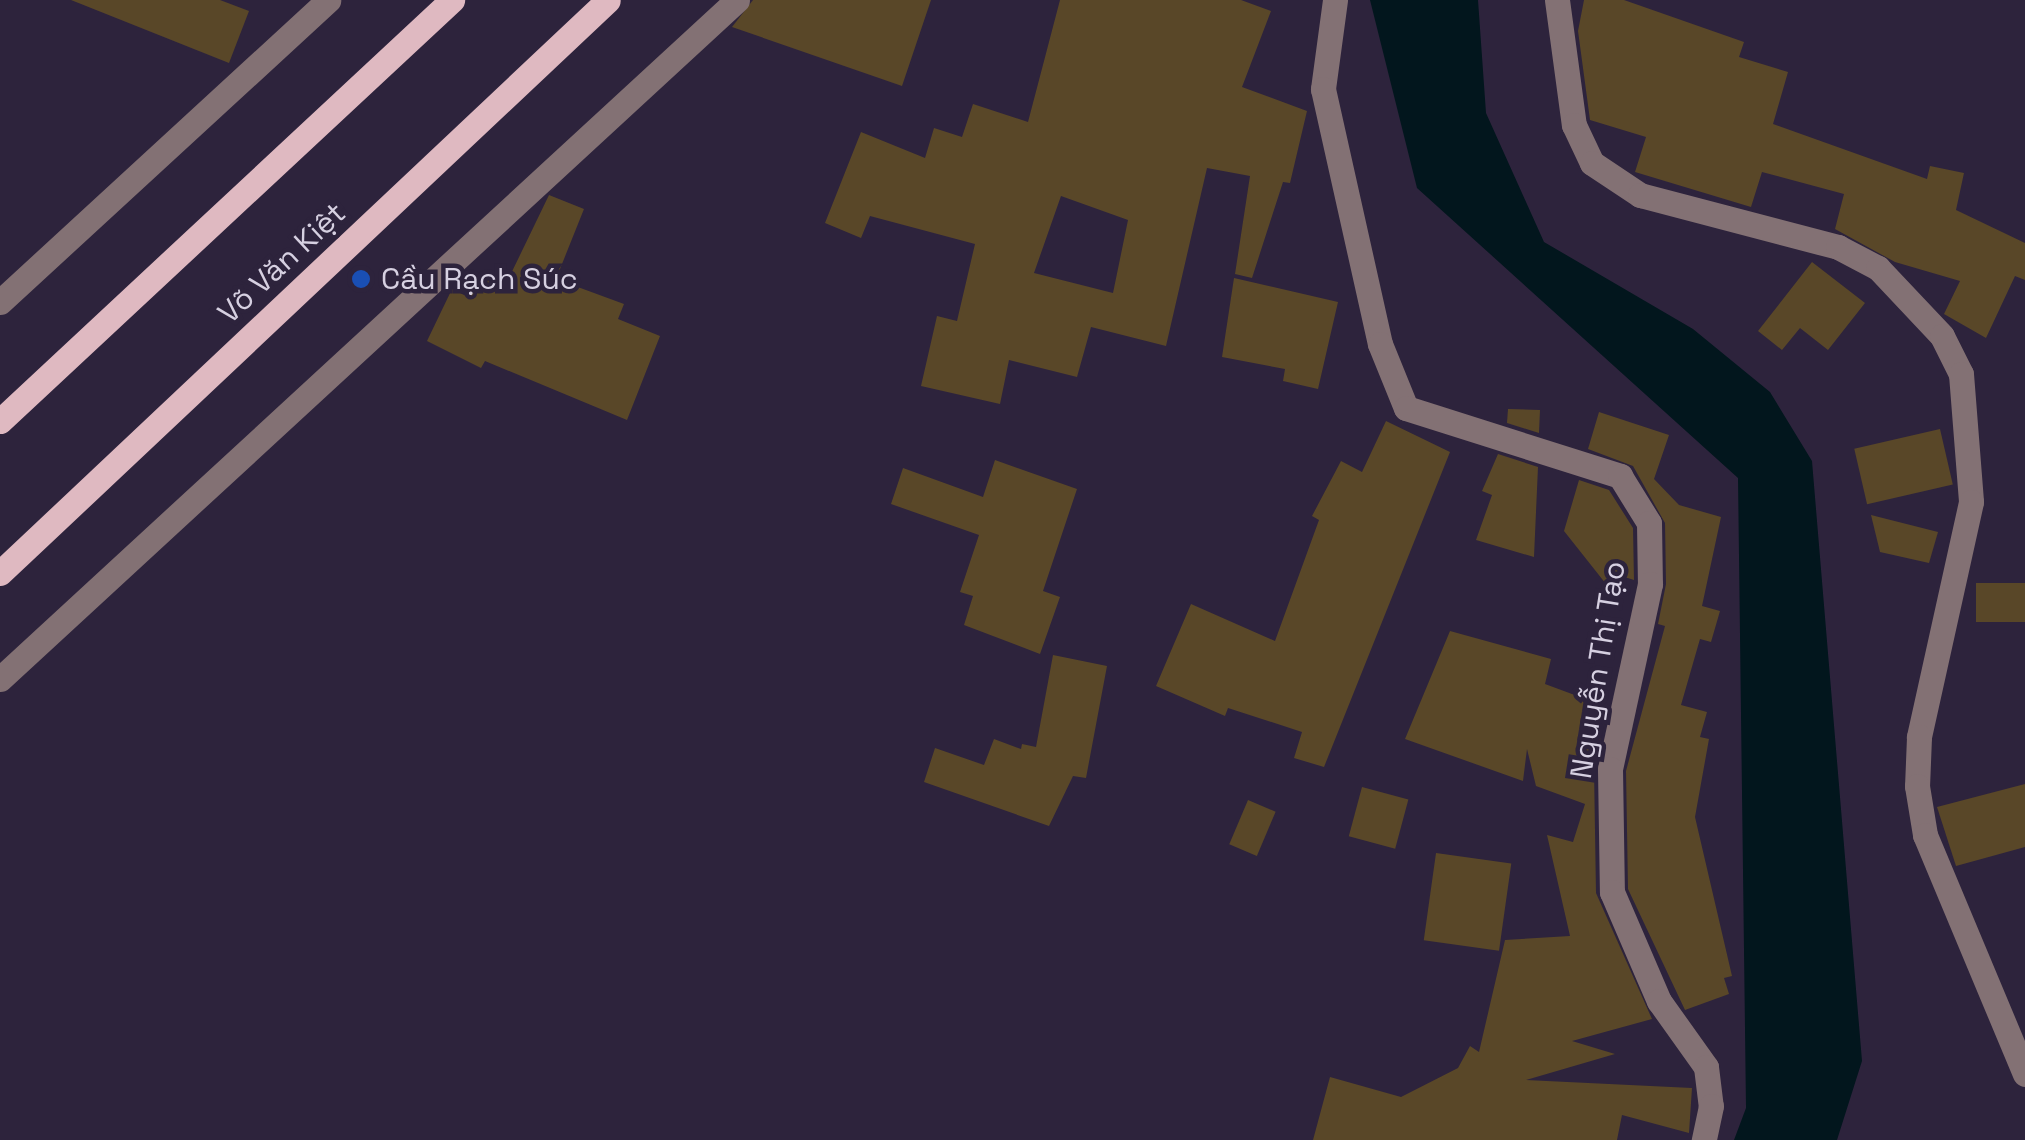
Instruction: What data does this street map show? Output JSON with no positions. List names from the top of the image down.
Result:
{
  "streets": {
    "main road": ["Võ Văn Kiệt"],
    "street": ["Nguyễn Thị Tạo"]
  },
  "places": ["Cầu Rạch Súc"]
}
